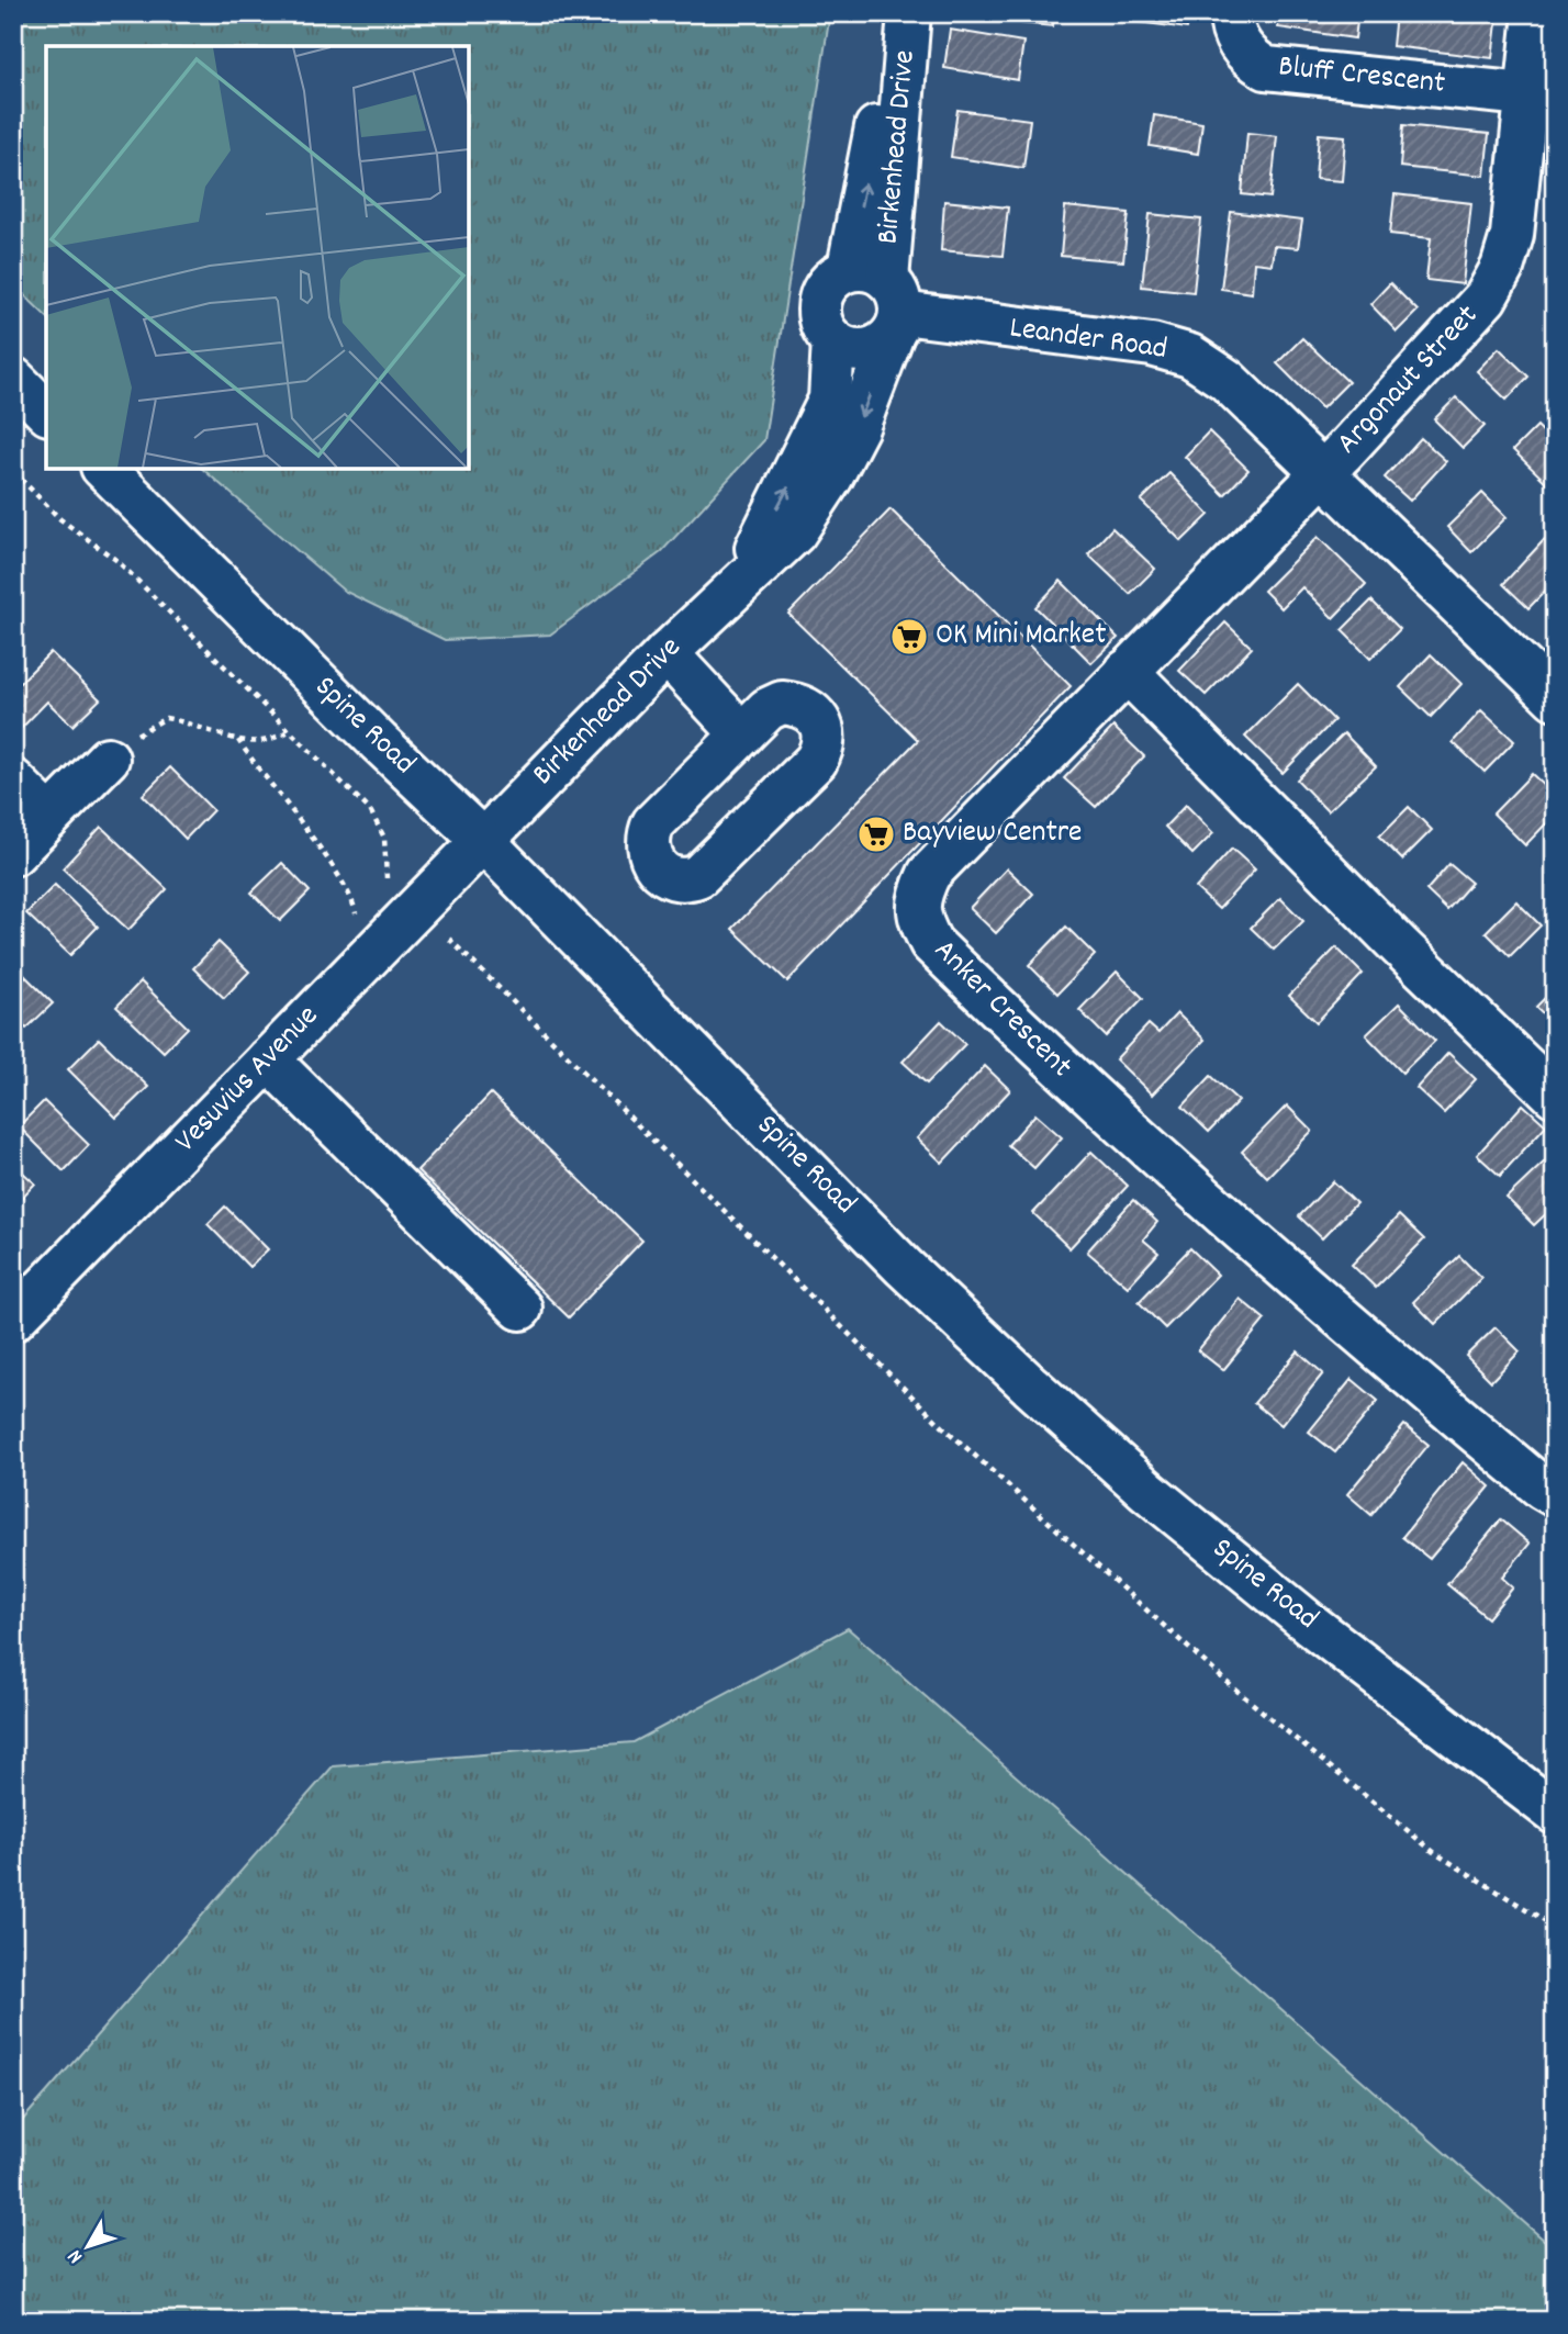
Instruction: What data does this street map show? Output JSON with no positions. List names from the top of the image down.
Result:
{
  "streets": {
    "street": [
      "Bluff Crescent",
      "Birkenhead Drive",
      "Leander Road",
      "Argonaut Street",
      "Spine Road",
      "Anker Crescent",
      "Vesuvius Avenue"
    ]
  },
  "crossings": [
    ["Bluff Crescent", "Argonaut Street"],
    ["Birkenhead Drive", "Leander Road"],
    ["Birkenhead Drive", "Spine Road"],
    ["Birkenhead Drive", "Vesuvius Avenue"],
    ["Leander Road", "Argonaut Street"],
    ["Argonaut Street", "Anker Crescent"],
    ["Spine Road", "Vesuvius Avenue"]
  ],
  "places": {
    "supermarket": ["OK Mini Market", "Bayview Centre"]
  },
  "north": "bottom left"
}
